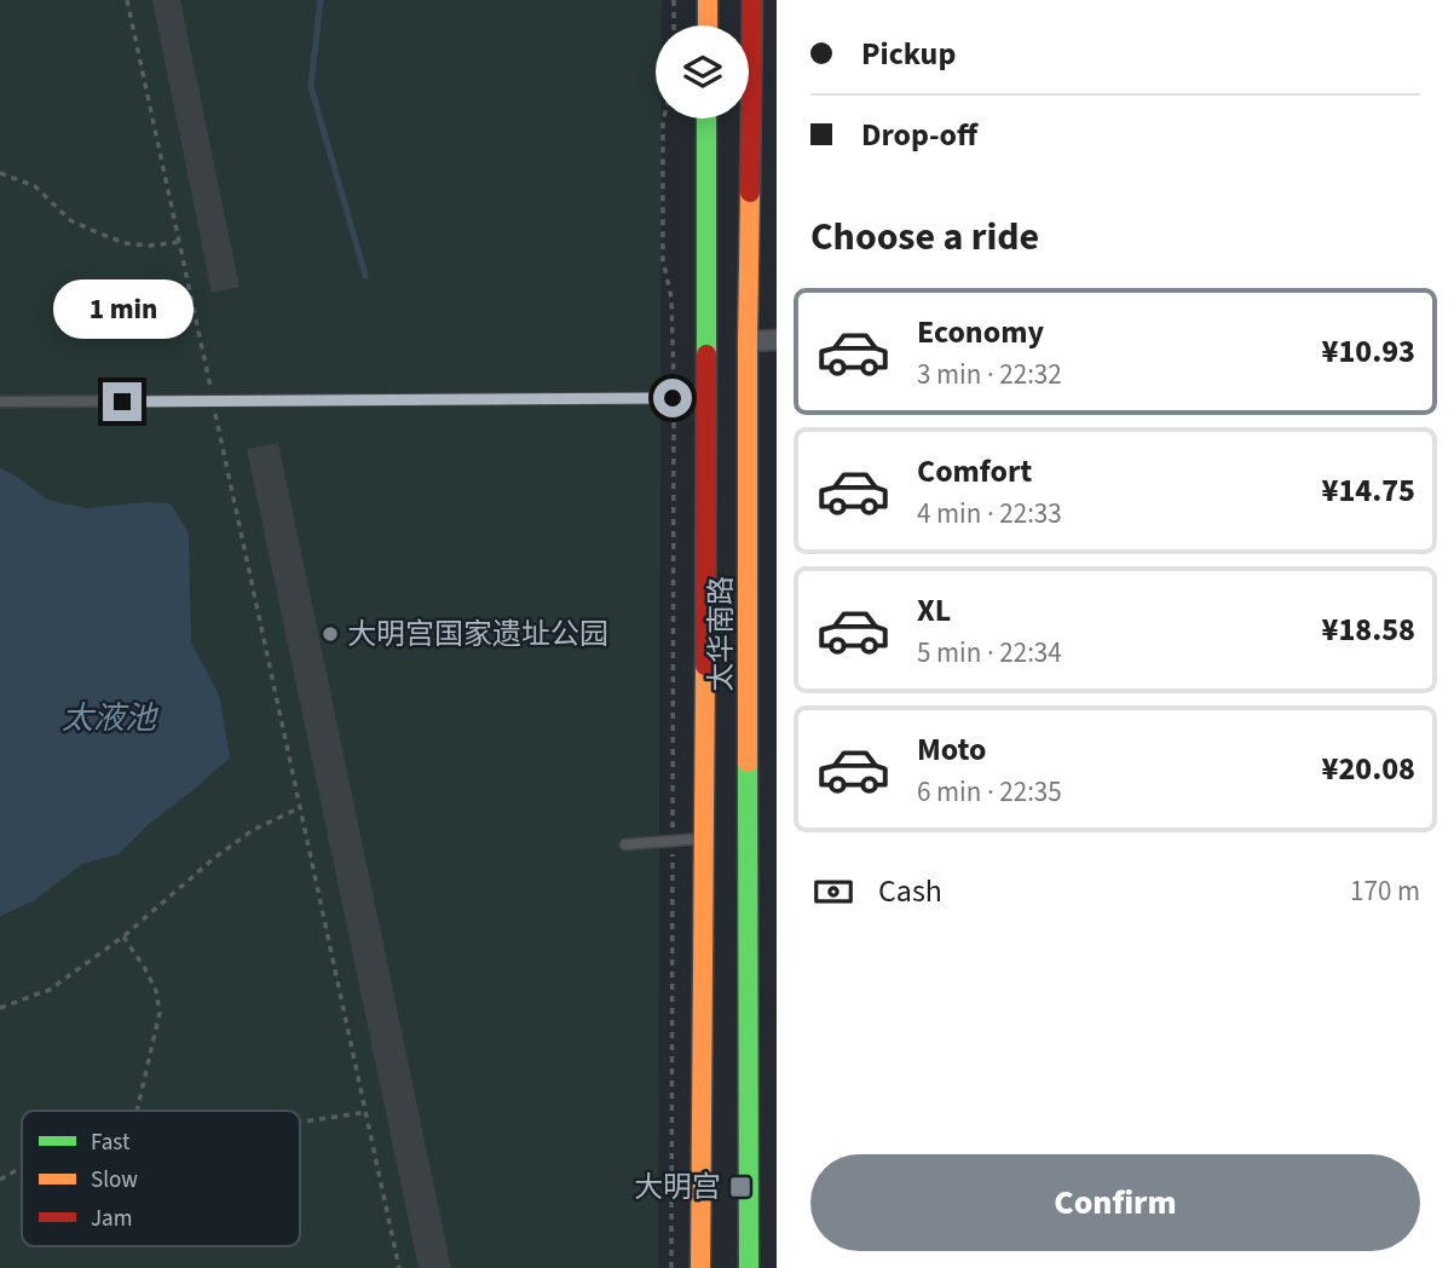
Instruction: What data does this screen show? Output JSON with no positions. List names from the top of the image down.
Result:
{
  "streets": {
    "main road": ["太华南路"]
  },
  "water": ["太液池"],
  "places": {
    "other": ["大明宫国家遗址公园"],
    "transit": ["大明宫"]
  },
  "legend": ["Fast", "Slow", "Jam"],
  "page": {
    "banner": ["Pickup", "Drop-off"],
    "heading": "Choose a ride",
    "bubble": "1 min",
    "list": [
      {
        "name": "Economy",
        "note": "3 min · 22:32",
        "value": "¥10.93"
      },
      {
        "name": "Comfort",
        "note": "4 min · 22:33",
        "value": "¥14.75"
      },
      {
        "name": "XL",
        "note": "5 min · 22:34",
        "value": "¥18.58"
      },
      {
        "name": "Moto",
        "note": "6 min · 22:35",
        "value": "¥20.08"
      }
    ],
    "pay": ["Cash", "170 m"],
    "buttons": "Confirm"
  }
}
